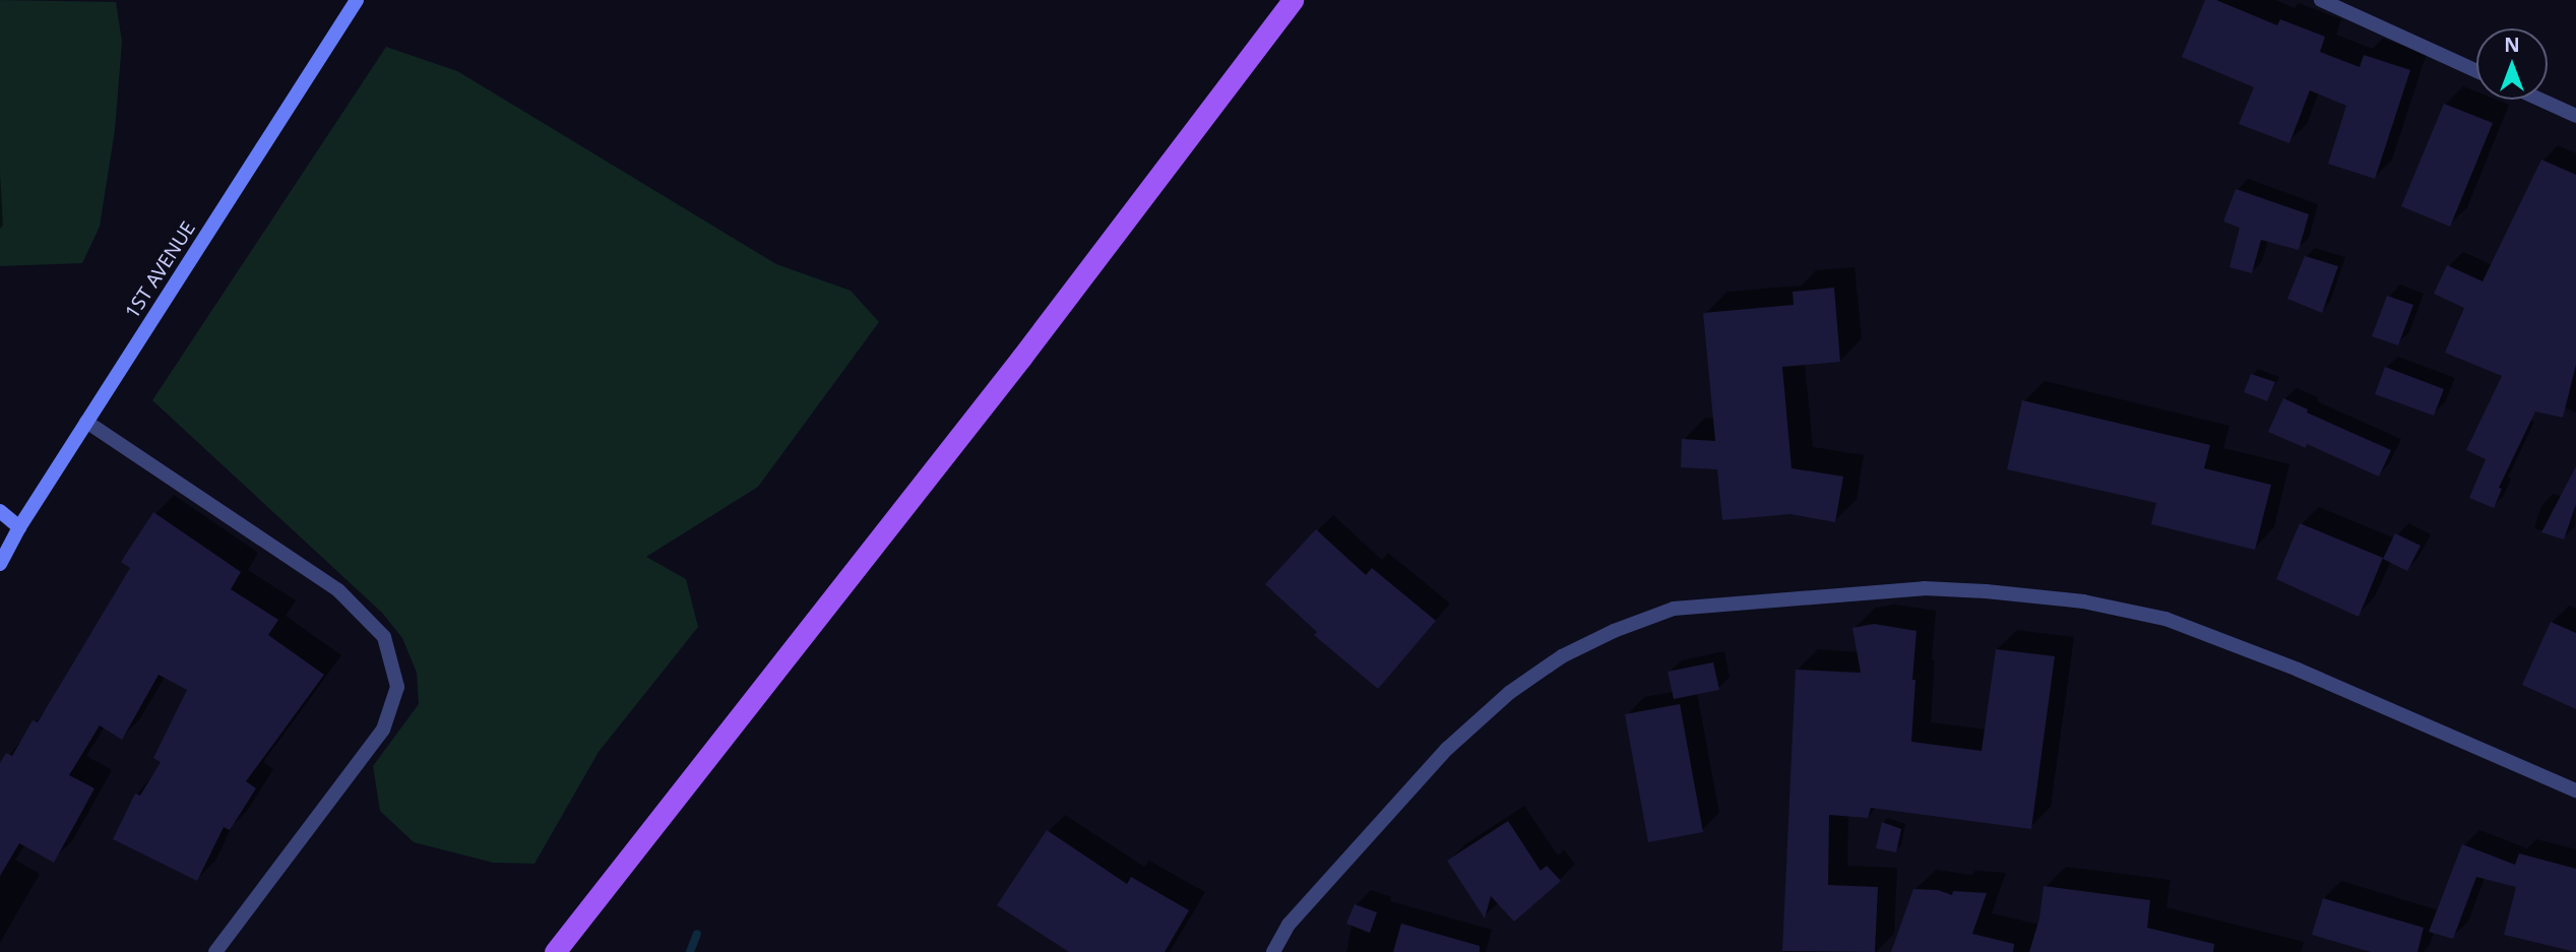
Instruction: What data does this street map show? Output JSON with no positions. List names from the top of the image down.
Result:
{
  "streets": {
    "street": ["1ST AVENUE"]
  },
  "north": "top"
}
